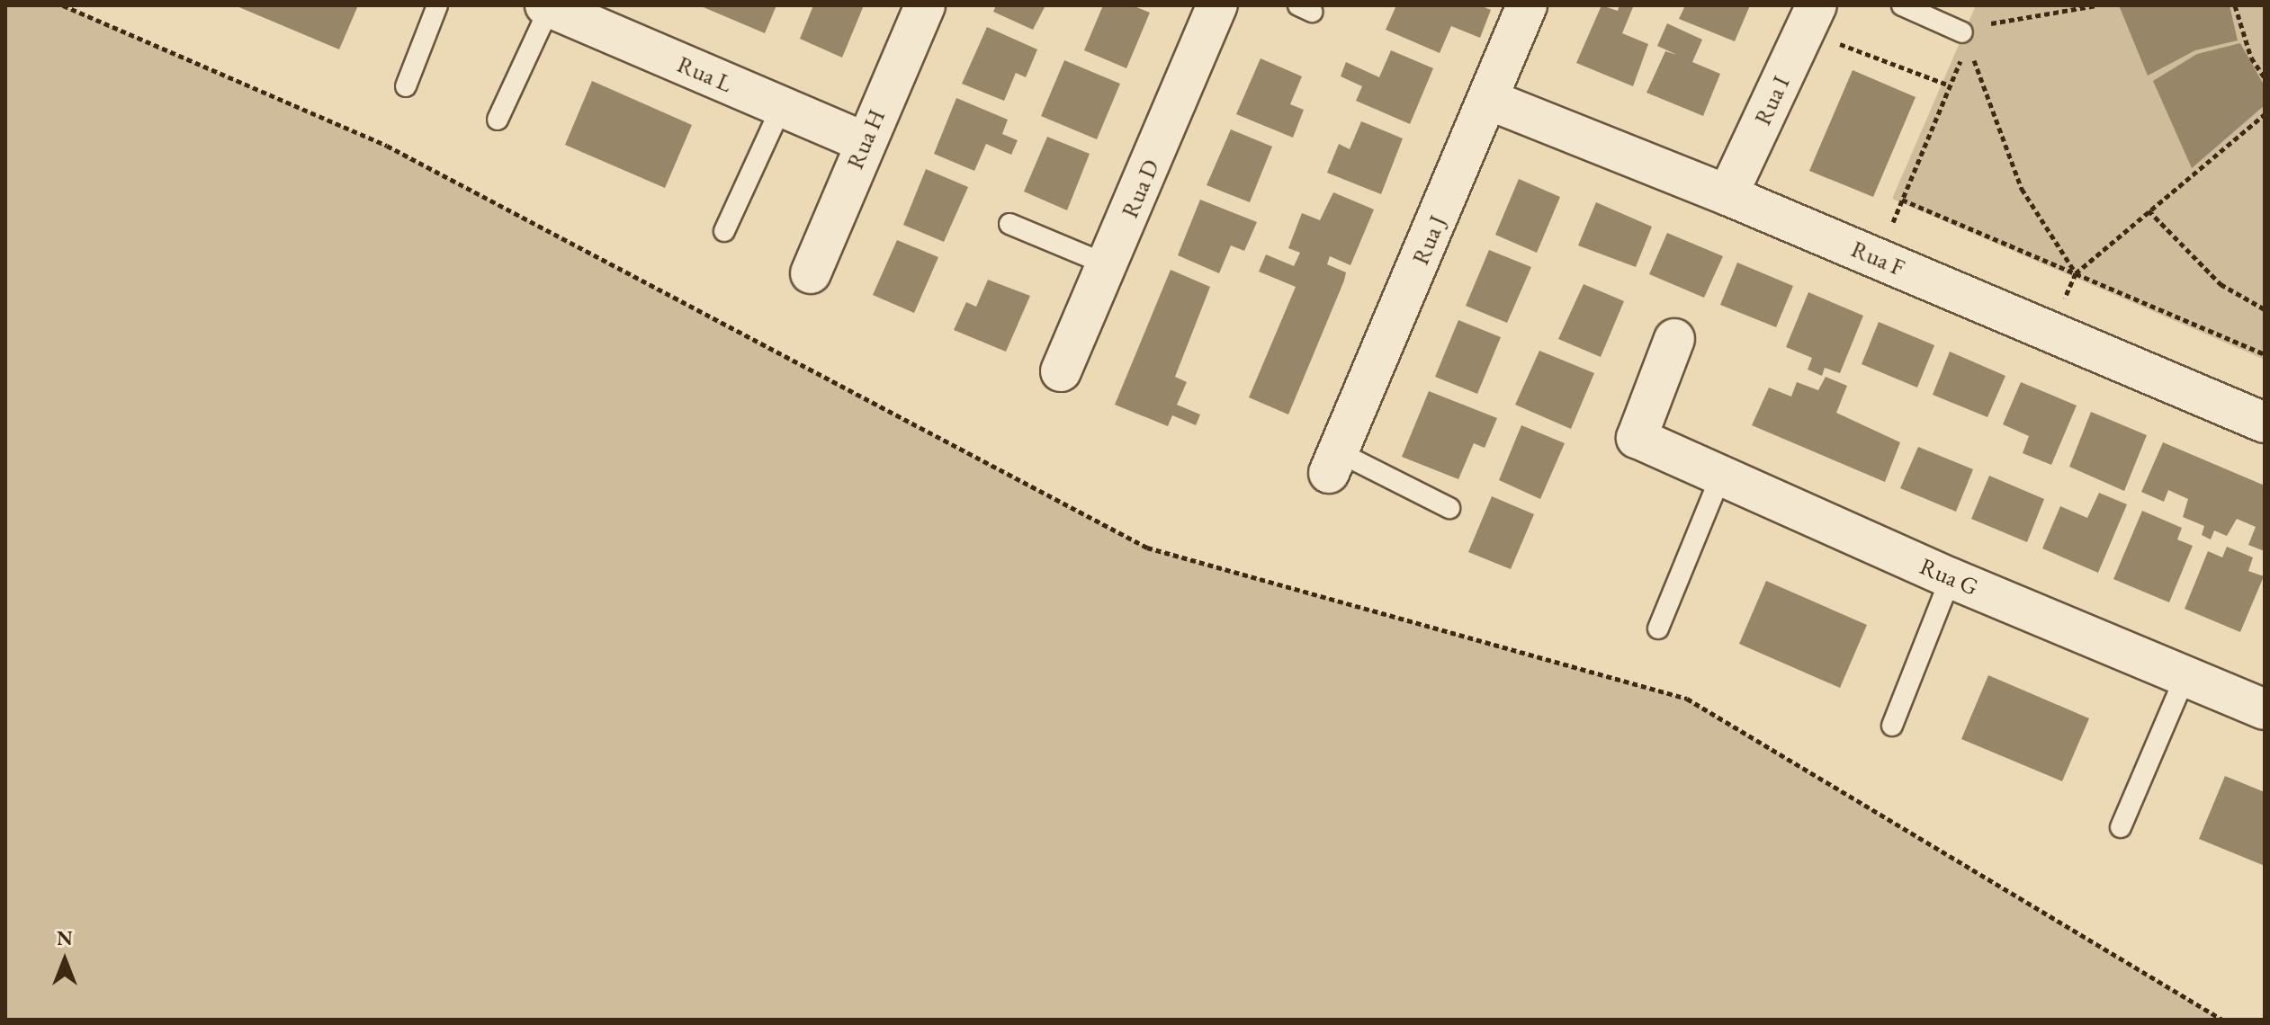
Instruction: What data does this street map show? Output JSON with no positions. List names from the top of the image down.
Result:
{
  "streets": {
    "street": [
      "Rua L",
      "Rua I",
      "Rua H",
      "Rua D",
      "Rua J",
      "Rua F",
      "Rua G"
    ]
  },
  "crossings": [
    ["Rua L", "Rua H"],
    ["Rua I", "Rua F"],
    ["Rua J", "Rua F"]
  ],
  "north": "top"
}
